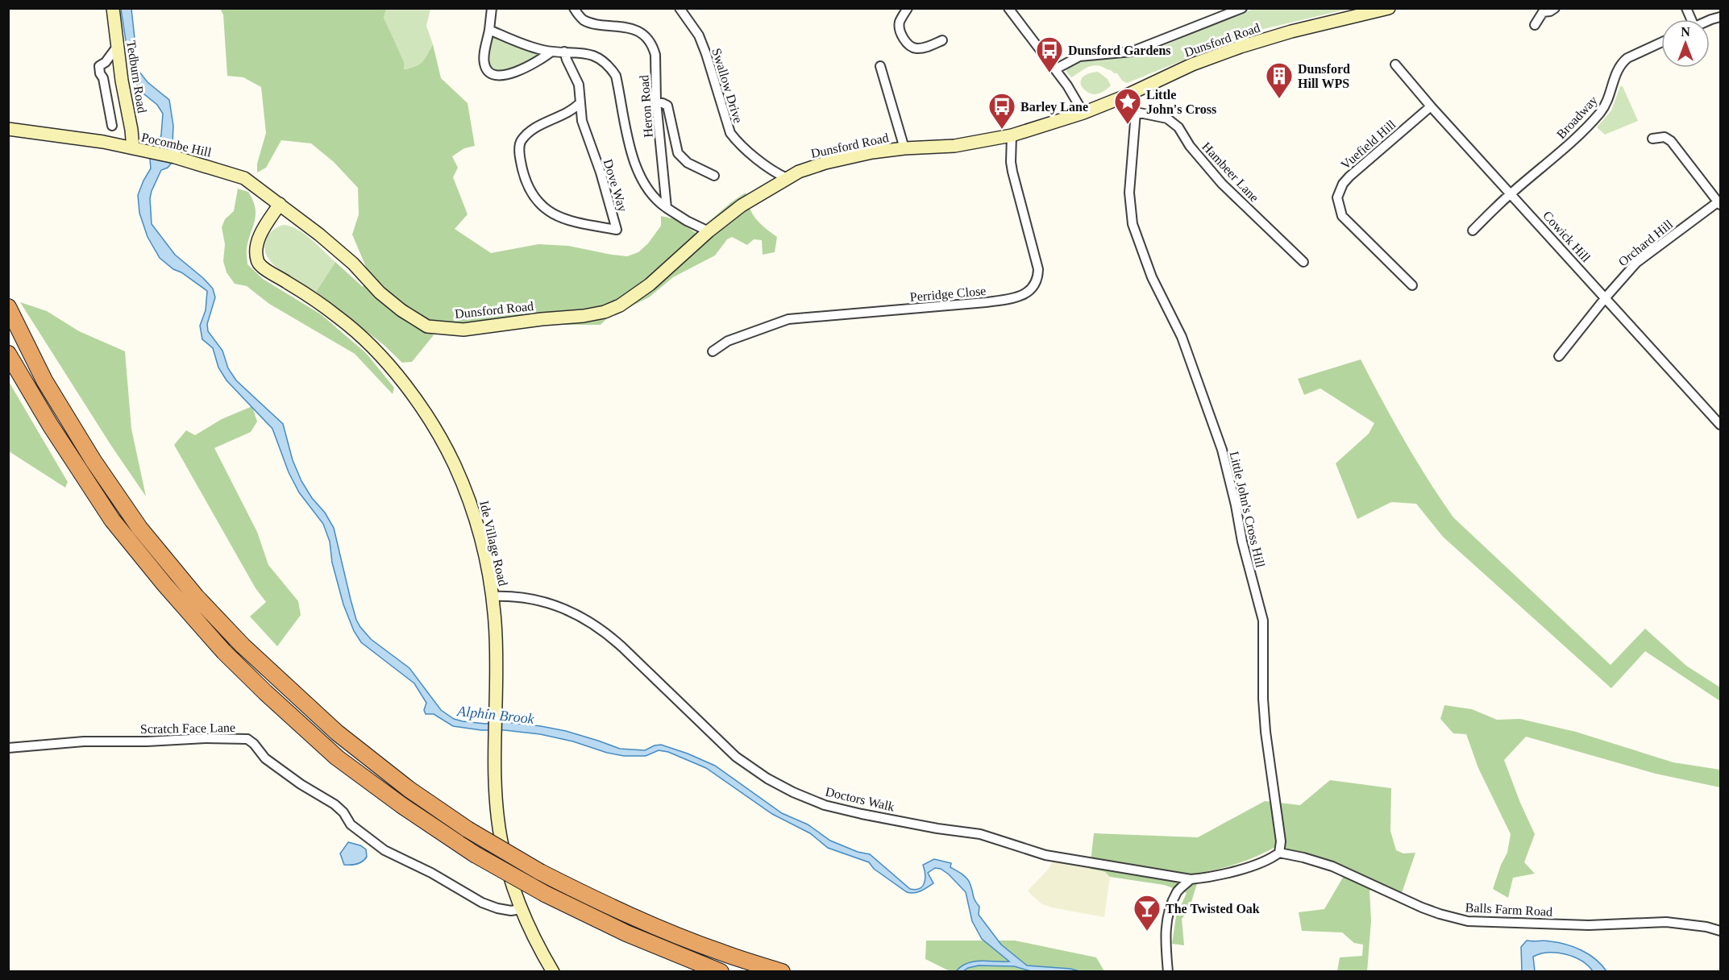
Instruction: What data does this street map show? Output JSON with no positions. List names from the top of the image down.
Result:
{
  "streets": {
    "main road": [
      "Dunsford Road",
      "Tedburn Road",
      "Pocombe Hill",
      "Ide Village Road"
    ],
    "street": [
      "Swallow Drive",
      "Heron Road",
      "Broadway",
      "Vuefield Hill",
      "Hambeer Lane",
      "Dove Way",
      "Cowick Hill",
      "Orchard Hill",
      "Perridge Close",
      "Little John's Cross Hill",
      "Scratch Face Lane",
      "Doctors Walk",
      "Balls Farm Road"
    ]
  },
  "crossings": [
    ["Dunsford Road", "Swallow Drive"],
    ["Dunsford Road", "Pocombe Hill"],
    ["Dunsford Road", "Perridge Close"],
    ["Dunsford Road", "Little John's Cross Hill"],
    ["Tedburn Road", "Pocombe Hill"],
    ["Broadway", "Cowick Hill"],
    ["Pocombe Hill", "Ide Village Road"],
    ["Vuefield Hill", "Cowick Hill"],
    ["Hambeer Lane", "Little John's Cross Hill"],
    ["Cowick Hill", "Orchard Hill"],
    ["Little John's Cross Hill", "Balls Farm Road"],
    ["Ide Village Road", "Scratch Face Lane"],
    ["Ide Village Road", "Doctors Walk"]
  ],
  "water": ["Alphin Brook"],
  "places": {
    "bus stop": ["Dunsford Gardens", "Barley Lane"],
    "building": ["Dunsford Hill WPS"],
    "place": ["Little John's Cross"],
    "bar": ["The Twisted Oak"]
  },
  "north": "top"
}
